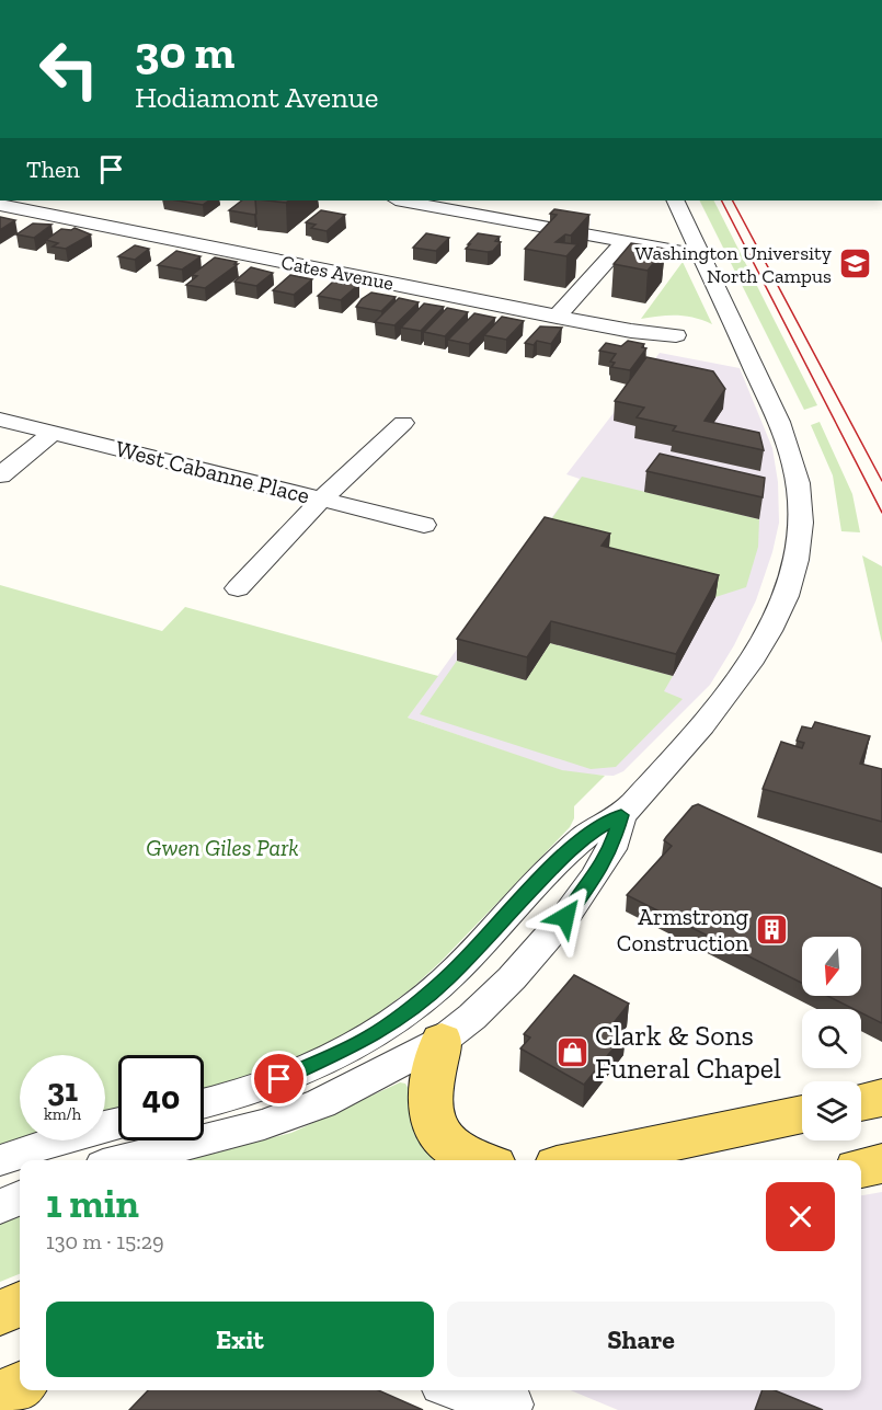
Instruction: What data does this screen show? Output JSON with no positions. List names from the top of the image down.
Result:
{
  "streets": {
    "street": ["Cates Avenue", "West Cabanne Place"]
  },
  "parks": ["Gwen Giles Park"],
  "places": {
    "school or university": ["Washington University North Campus"],
    "building": ["Armstrong Construction"],
    "shop": ["Clark & Sons Funeral Chapel"]
  },
  "north": "bottom",
  "page": {
    "turn": ["30 m", "Hodiamont Avenue"],
    "then": "Then",
    "speed": "31 km/h",
    "limit": "40",
    "heading": ["1 min", "130 m · 15:29"],
    "buttons": ["Exit", "Share"]
  }
}
